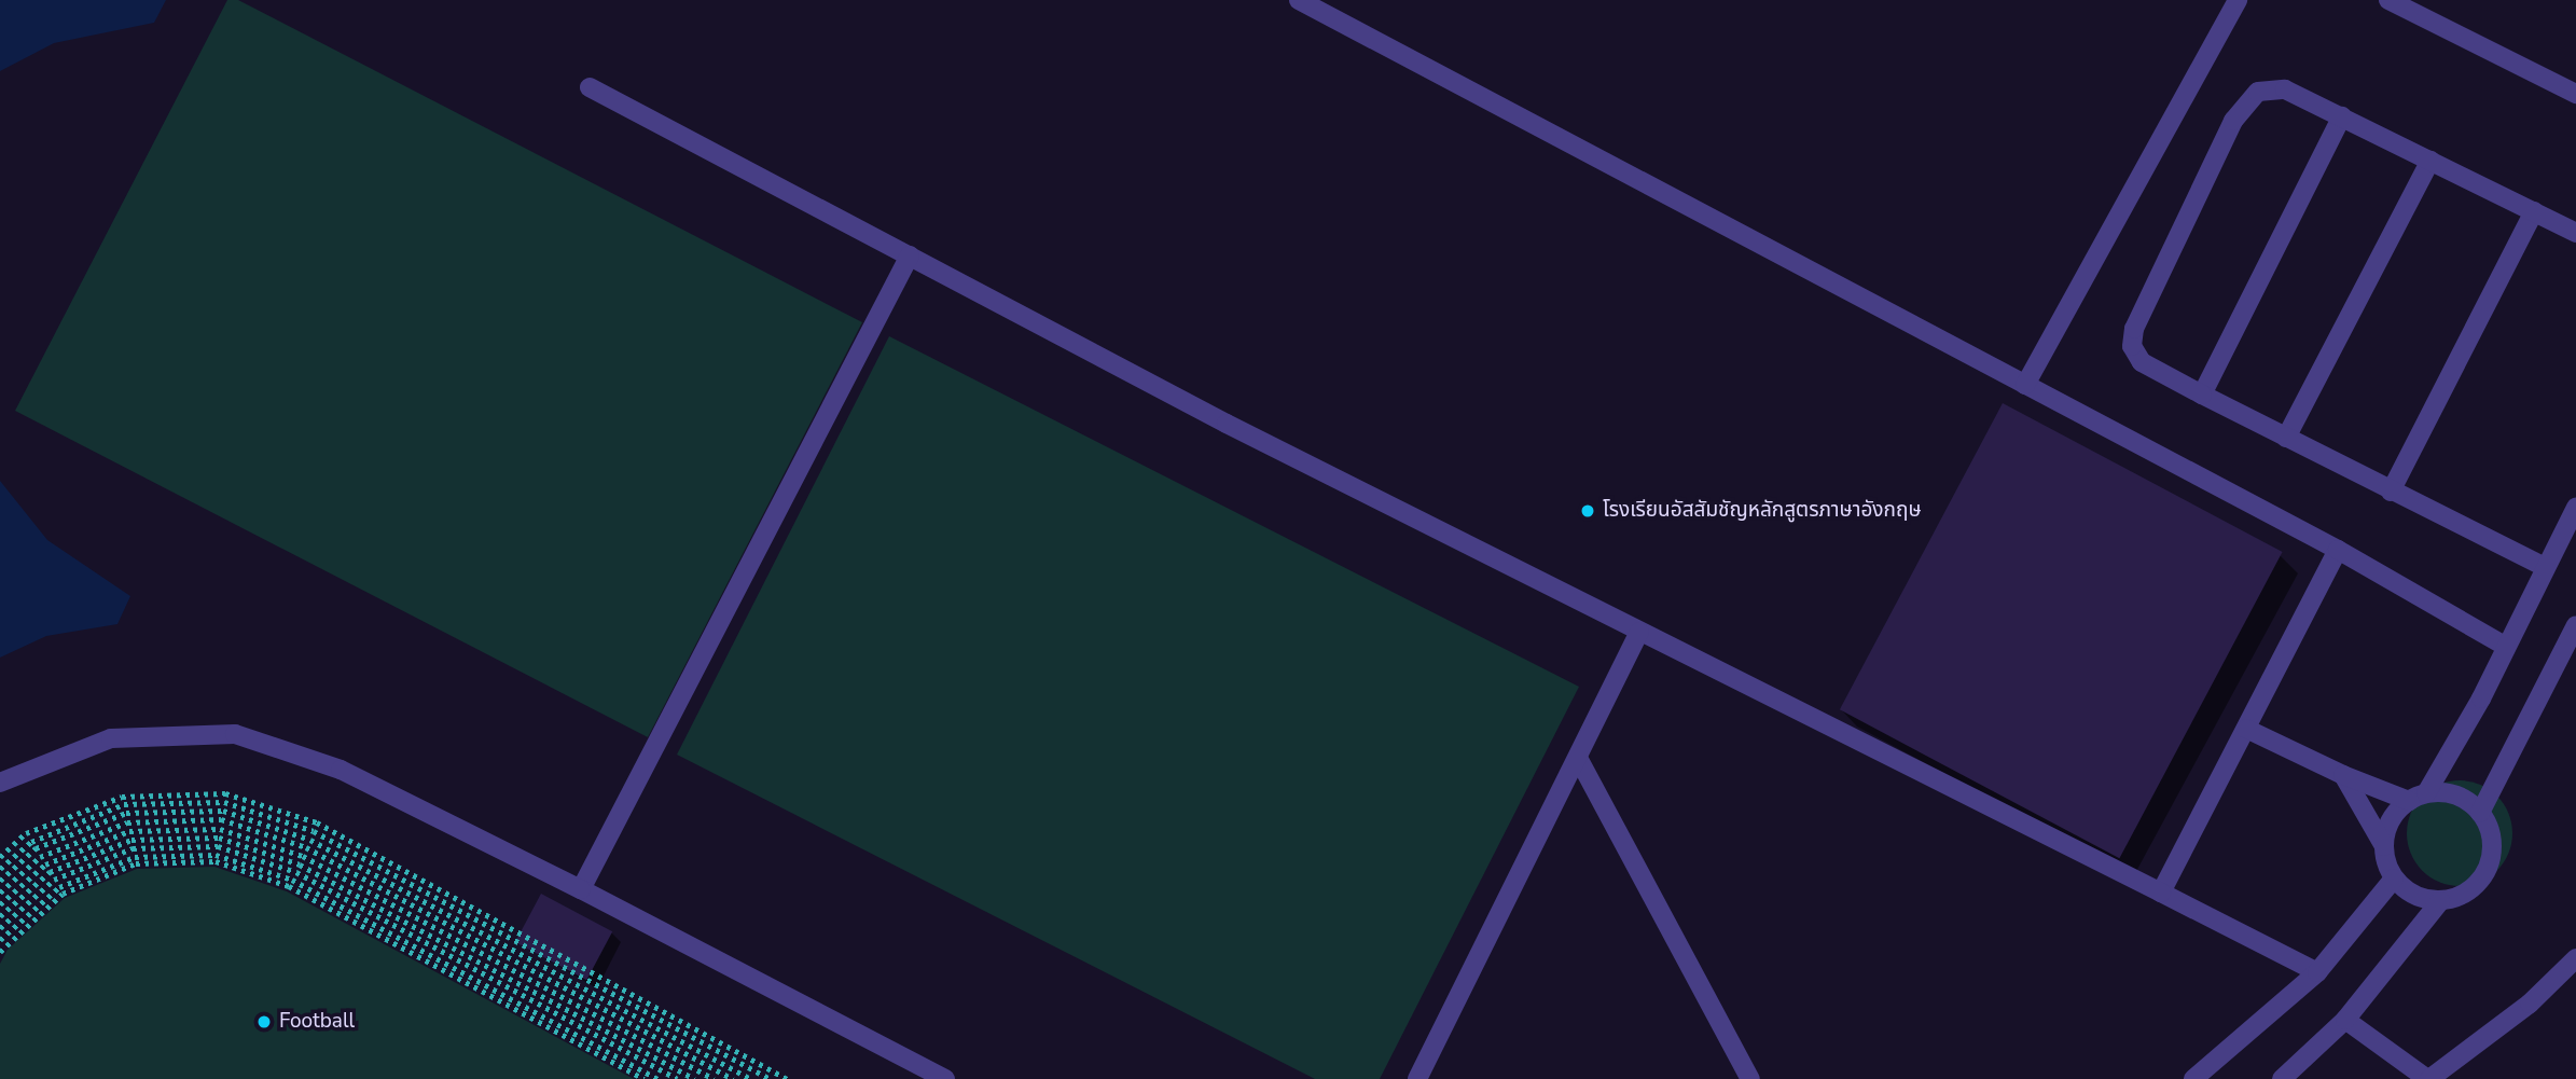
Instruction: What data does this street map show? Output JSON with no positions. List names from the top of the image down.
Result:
{
  "places": ["โรงเรียนอัสสัมชัญหลักสูตรภาษาอังกฤษ", "Football"]
}
